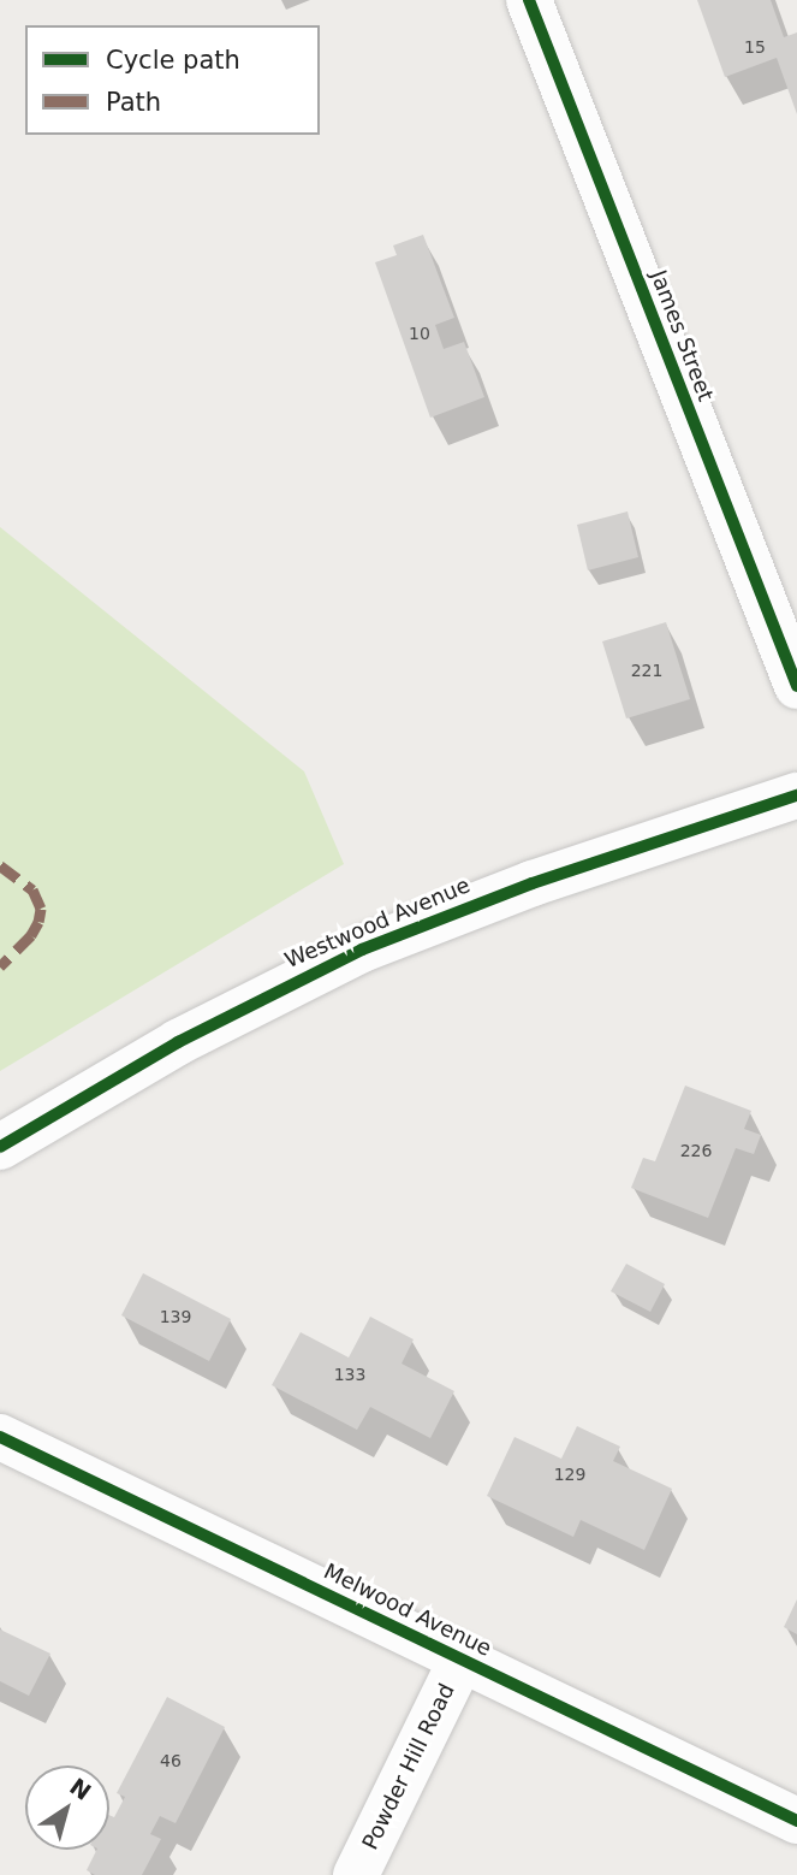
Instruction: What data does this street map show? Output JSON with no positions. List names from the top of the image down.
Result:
{
  "streets": {
    "street": [
      "James Street",
      "Westwood Avenue",
      "Melwood Avenue",
      "Powder Hill Road"
    ]
  },
  "crossings": [
    ["Melwood Avenue", "Powder Hill Road"]
  ],
  "house_numbers": [
    "15",
    "10",
    "221",
    "226",
    "139",
    "133",
    "129",
    "46"
  ],
  "legend": ["Cycle path", "Path"],
  "north": "top right"
}
